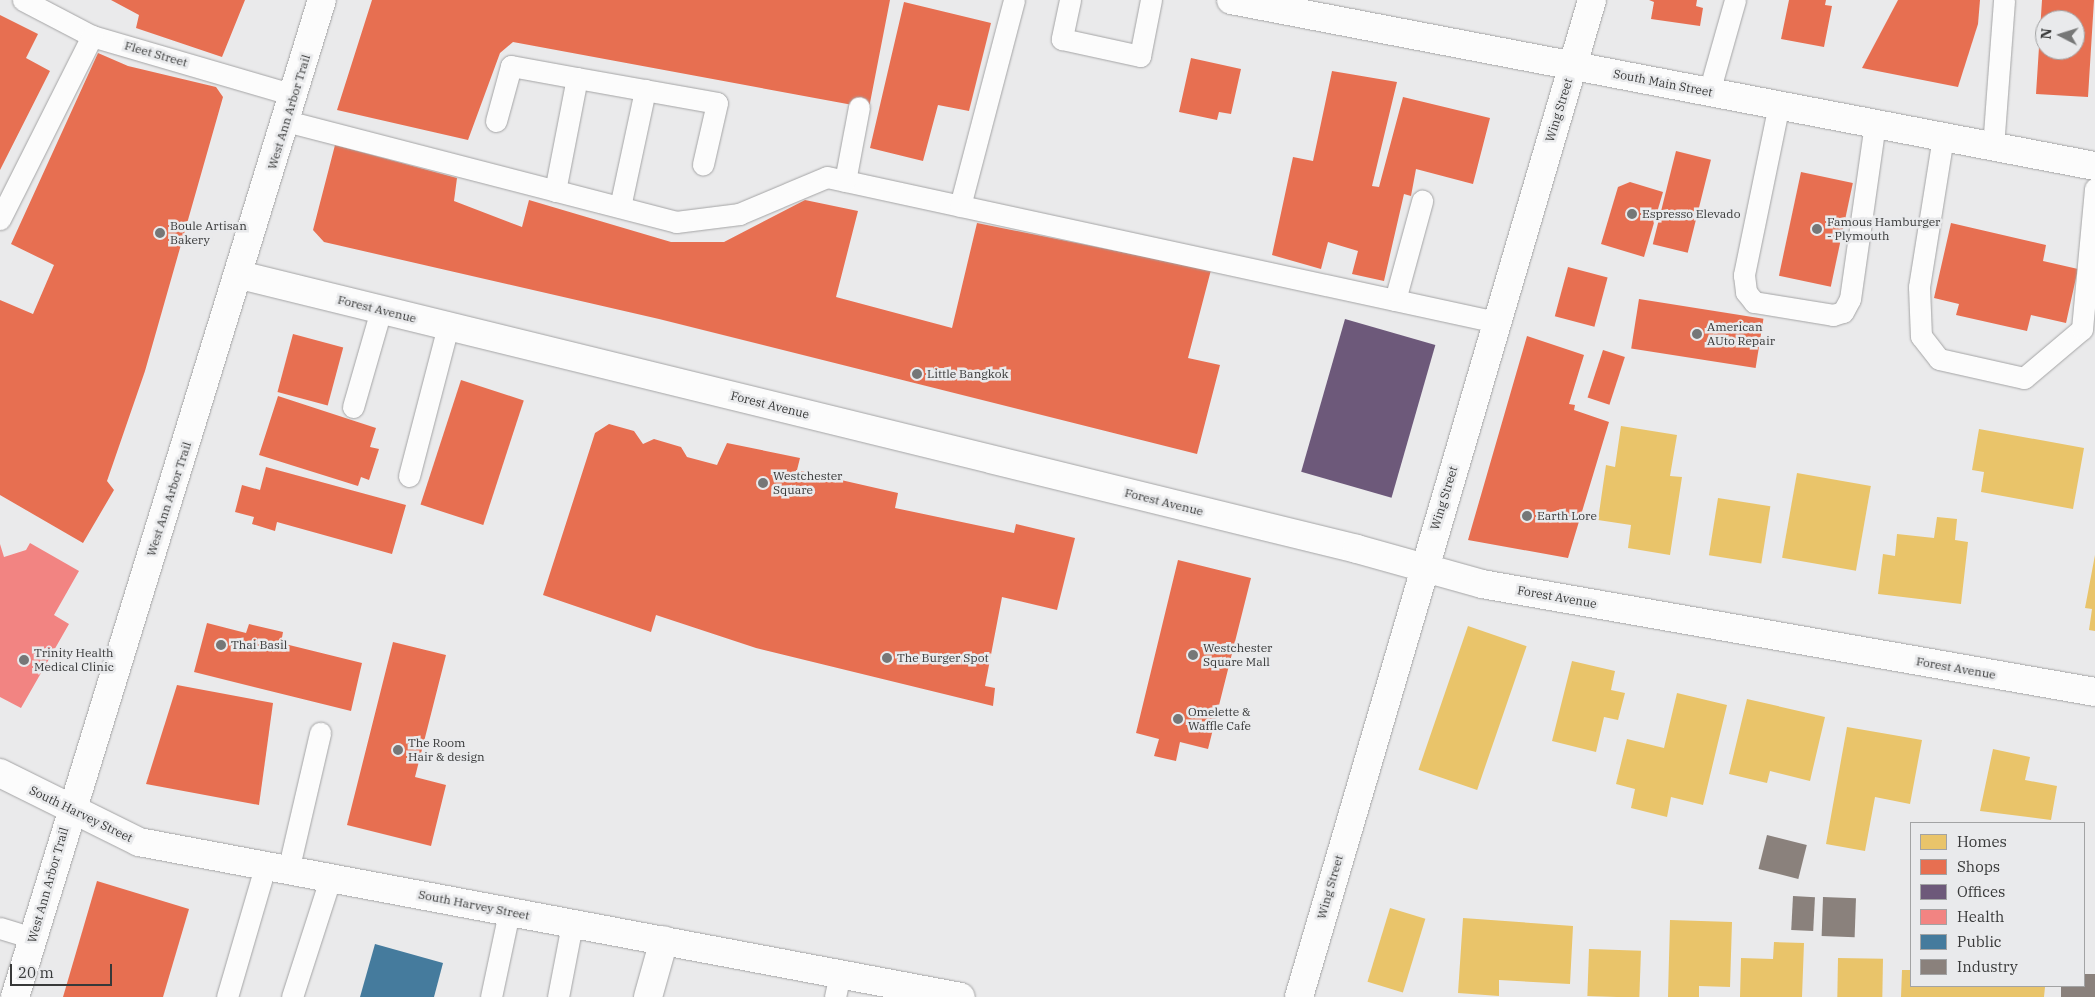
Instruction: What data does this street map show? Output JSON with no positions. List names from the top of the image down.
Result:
{
  "streets": {
    "street": [
      "South Main Street",
      "Wing Street",
      "West Ann Arbor Trail",
      "Forest Avenue",
      "South Harvey Street"
    ],
    "lane": ["Fleet Street"]
  },
  "crossings": [
    ["Fleet Street", "West Ann Arbor Trail"],
    ["South Main Street", "Wing Street"],
    ["Wing Street", "Forest Avenue"],
    ["West Ann Arbor Trail", "Forest Avenue"],
    ["West Ann Arbor Trail", "South Harvey Street"]
  ],
  "places": [
    "Espresso Elevado",
    "Famous Hamburger - Plymouth",
    "Boule Artisan Bakery",
    "American AUto Repair",
    "Little Bangkok",
    "Westchester Square",
    "Earth Lore",
    "Thai Basil",
    "Westchester Square Mall",
    "The Burger Spot",
    "Trinity Health Medical Clinic",
    "Omelette & Waffle Cafe",
    "The Room Hair & design"
  ],
  "legend": [
    "Homes",
    "Shops",
    "Offices",
    "Health",
    "Public",
    "Industry"
  ],
  "scale_bar": "20 m",
  "north": "left"
}
